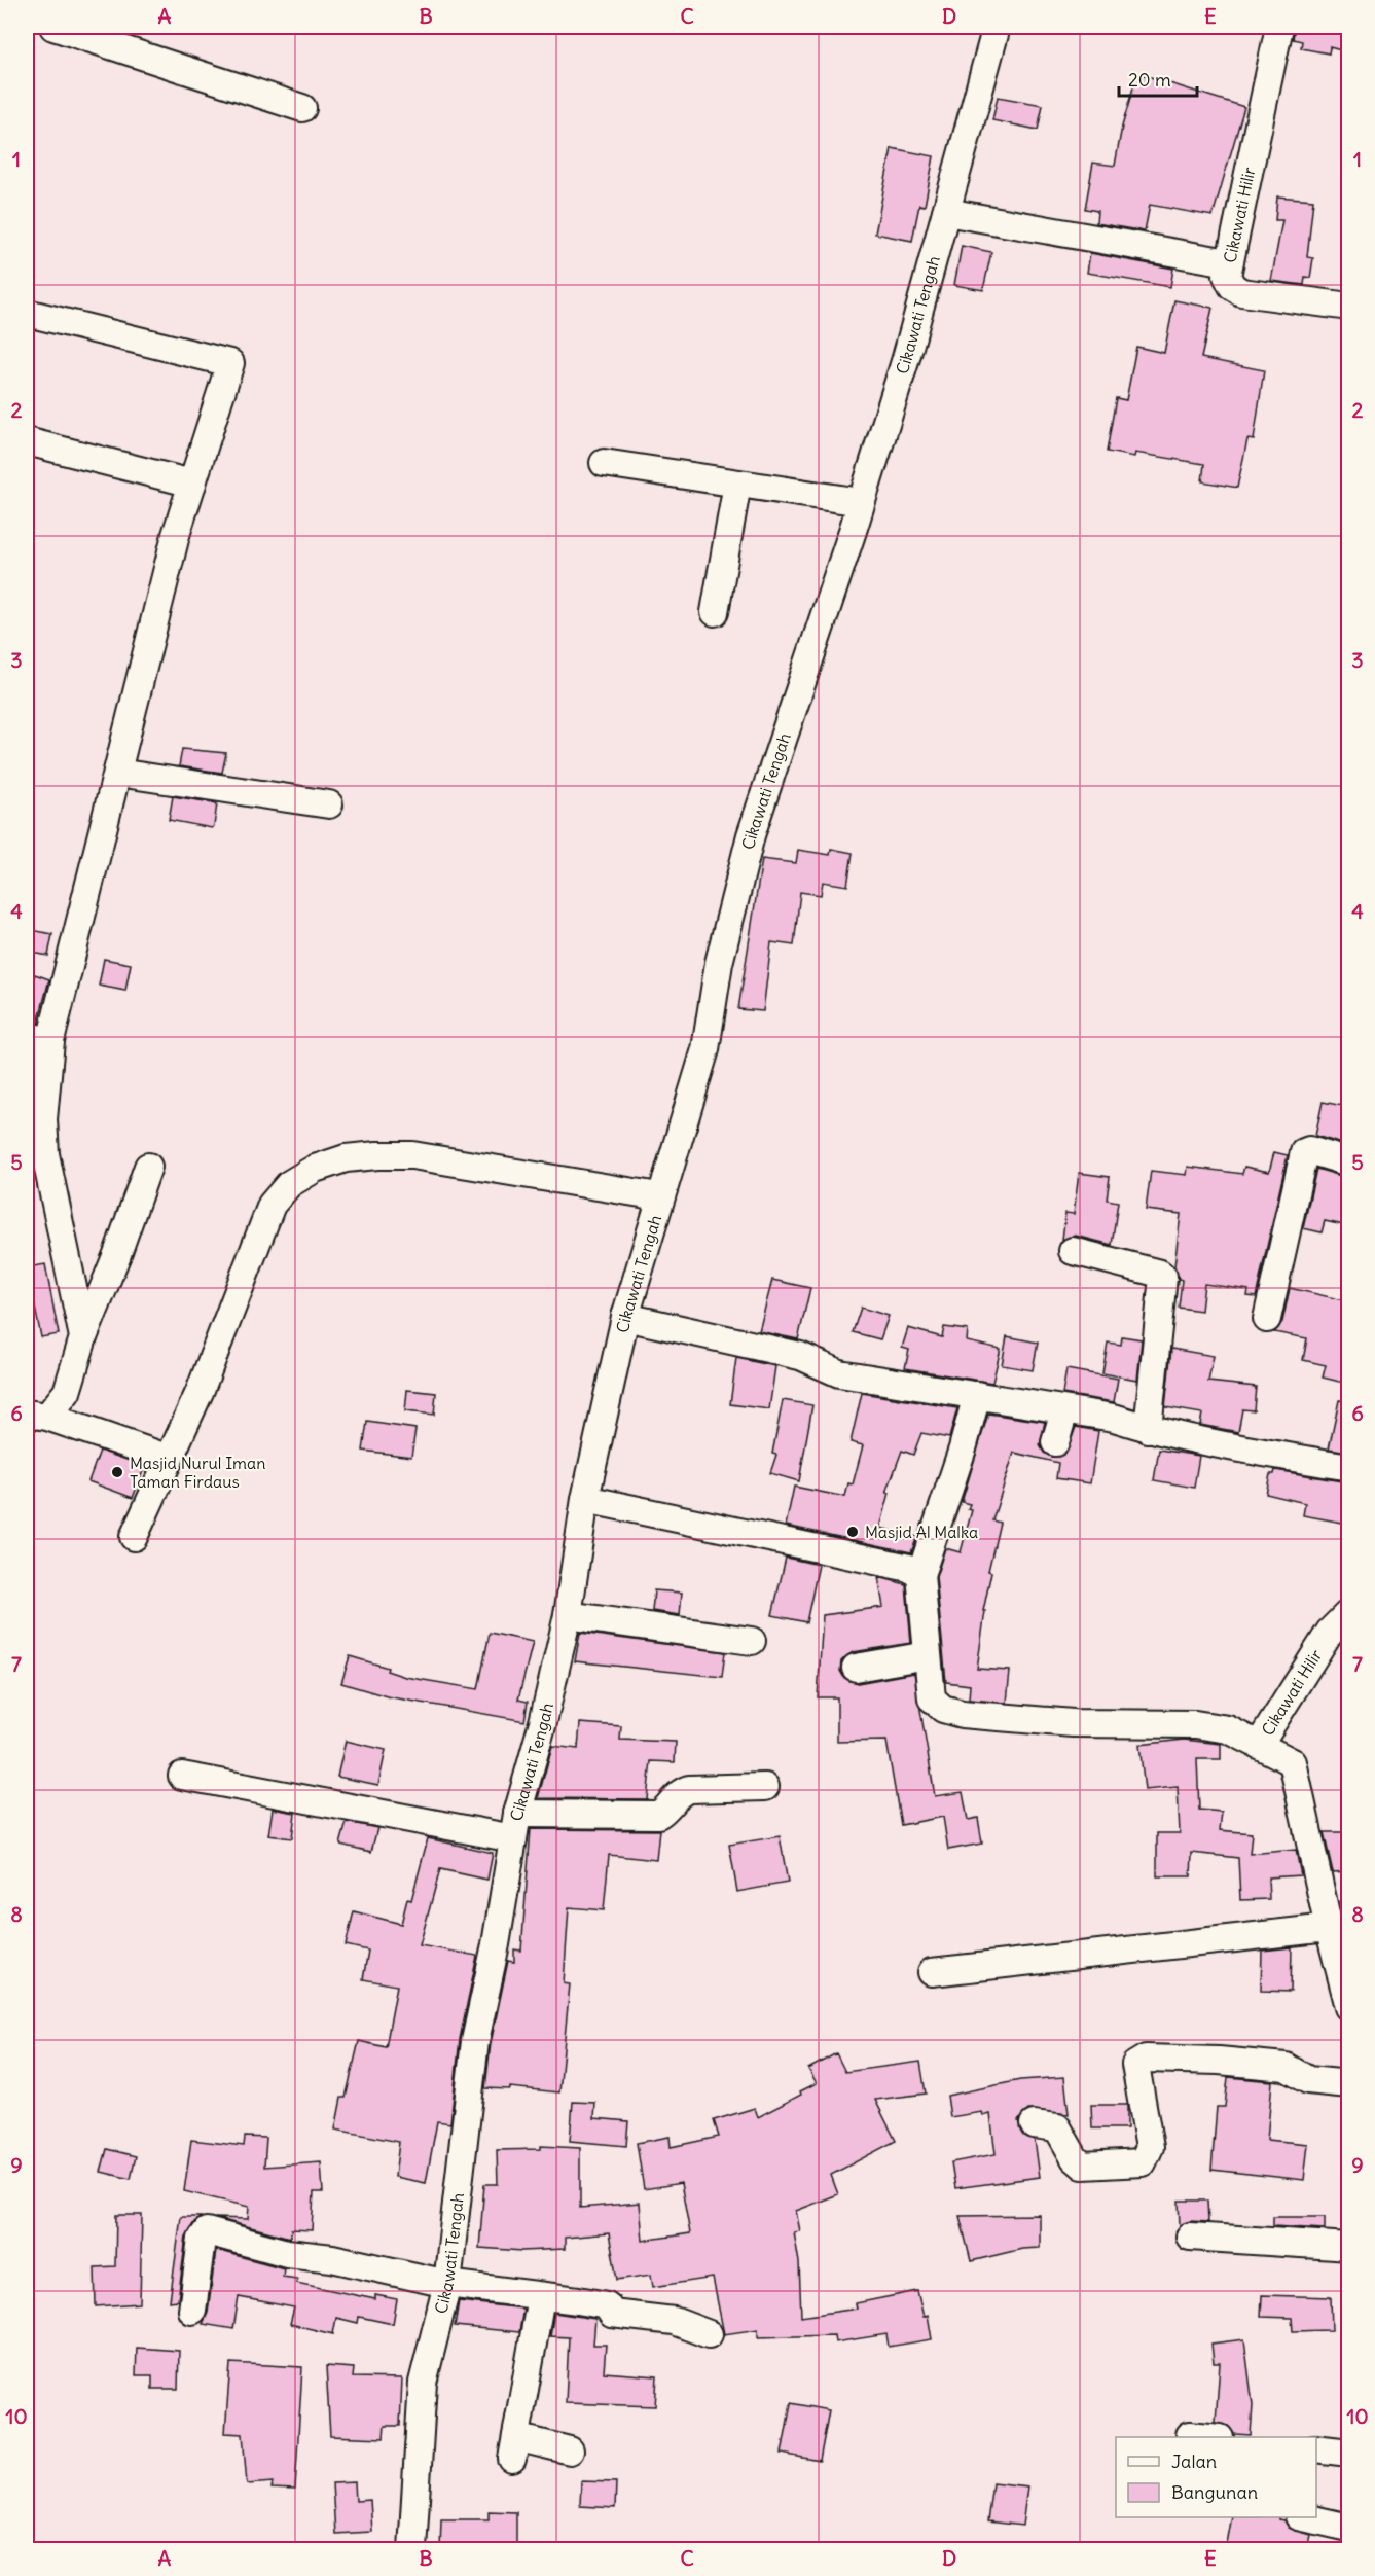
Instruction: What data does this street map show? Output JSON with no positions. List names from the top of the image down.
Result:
{
  "streets": {
    "street": ["Cikawati Hilir", "Cikawati Tengah"]
  },
  "places": ["Masjid Nurul Iman Taman Firdaus", "Masjid Al Malka"],
  "legend": ["Jalan", "Bangunan"],
  "scale_bar": "20 m",
  "grid": {
    "columns": [
      "A",
      "B",
      "C",
      "D",
      "E"
    ],
    "rows": [
      "1",
      "2",
      "3",
      "4",
      "5",
      "6",
      "7",
      "8",
      "9",
      "10"
    ]
  }
}
